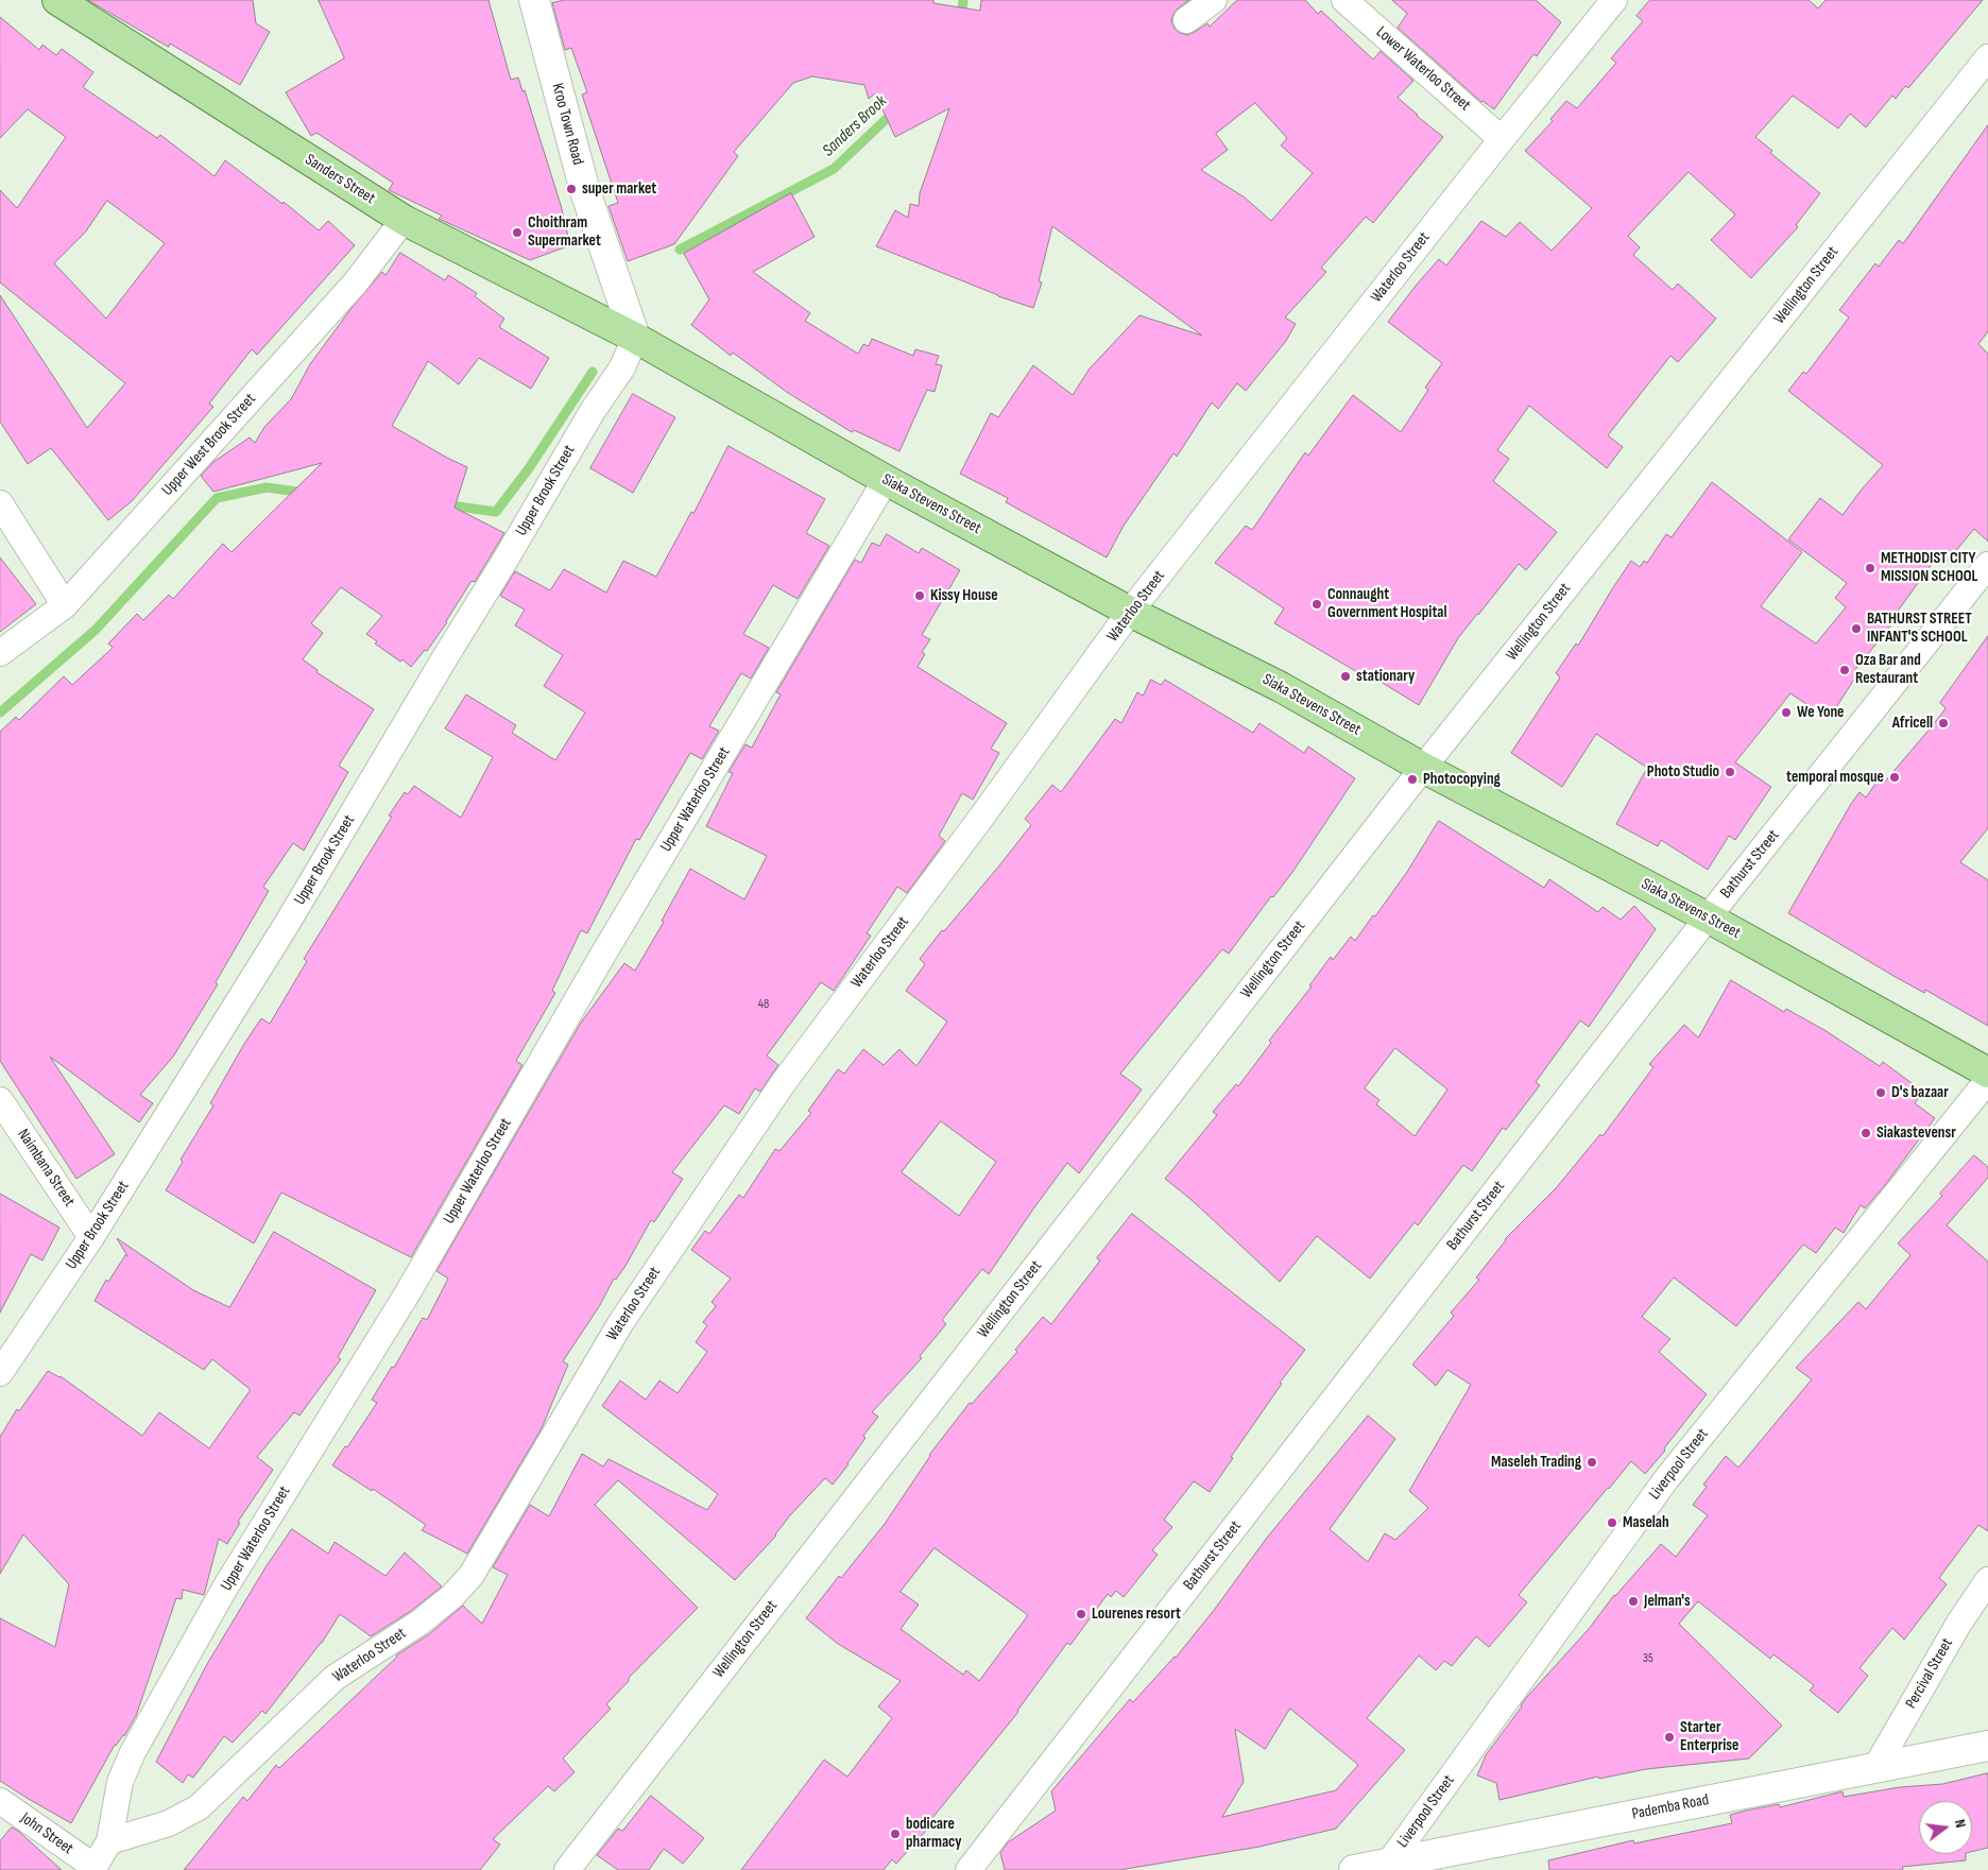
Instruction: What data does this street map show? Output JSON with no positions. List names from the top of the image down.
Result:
{
  "streets": {
    "main road": [
      "Kroo Town Road",
      "Sanders Street",
      "Siaka Stevens Street",
      "Pademba Road"
    ],
    "street": [
      "Lower Waterloo Street",
      "Waterloo Street",
      "Wellington Street",
      "Upper West Brook Street",
      "Upper Brook Street",
      "Upper Waterloo Street",
      "Bathurst Street",
      "Naimbana Street",
      "Liverpool Street",
      "Percival Street",
      "John Street"
    ]
  },
  "crossings": [
    ["Lower Waterloo Street", "Waterloo Street"],
    ["Kroo Town Road", "Sanders Street"],
    ["Kroo Town Road", "Upper Brook Street"],
    ["Kroo Town Road", "Siaka Stevens Street"],
    ["Sanders Street", "Upper West Brook Street"],
    ["Sanders Street", "Upper Brook Street"],
    ["Sanders Street", "Siaka Stevens Street"],
    ["Waterloo Street", "Siaka Stevens Street"],
    ["Waterloo Street", "Upper Waterloo Street"],
    ["Wellington Street", "Siaka Stevens Street"],
    ["Upper Brook Street", "Siaka Stevens Street"],
    ["Upper Brook Street", "Naimbana Street"],
    ["Siaka Stevens Street", "Upper Waterloo Street"],
    ["Siaka Stevens Street", "Bathurst Street"],
    ["Upper Waterloo Street", "John Street"],
    ["Liverpool Street", "Pademba Road"],
    ["Percival Street", "Pademba Road"]
  ],
  "water": ["Sanders Brook"],
  "places": [
    "super market",
    "Choithram Supermarket",
    "METHODIST CITY MISSION SCHOOL",
    "Kissy House",
    "Connaught Government Hospital",
    "BATHURST STREET INFANT'S SCHOOL",
    "Oza Bar and Restaurant",
    "stationary",
    "We Yone",
    "Africell",
    "Photo Studio",
    "temporal mosque",
    "Photocopying",
    "D's bazaar",
    "Siakastevensr",
    "Maseleh Trading",
    "Maselah",
    "Jelman's",
    "Lourenes resort",
    "Starter Enterprise",
    "bodicare pharmacy"
  ],
  "house_numbers": ["48", "35"],
  "north": "right"
}
